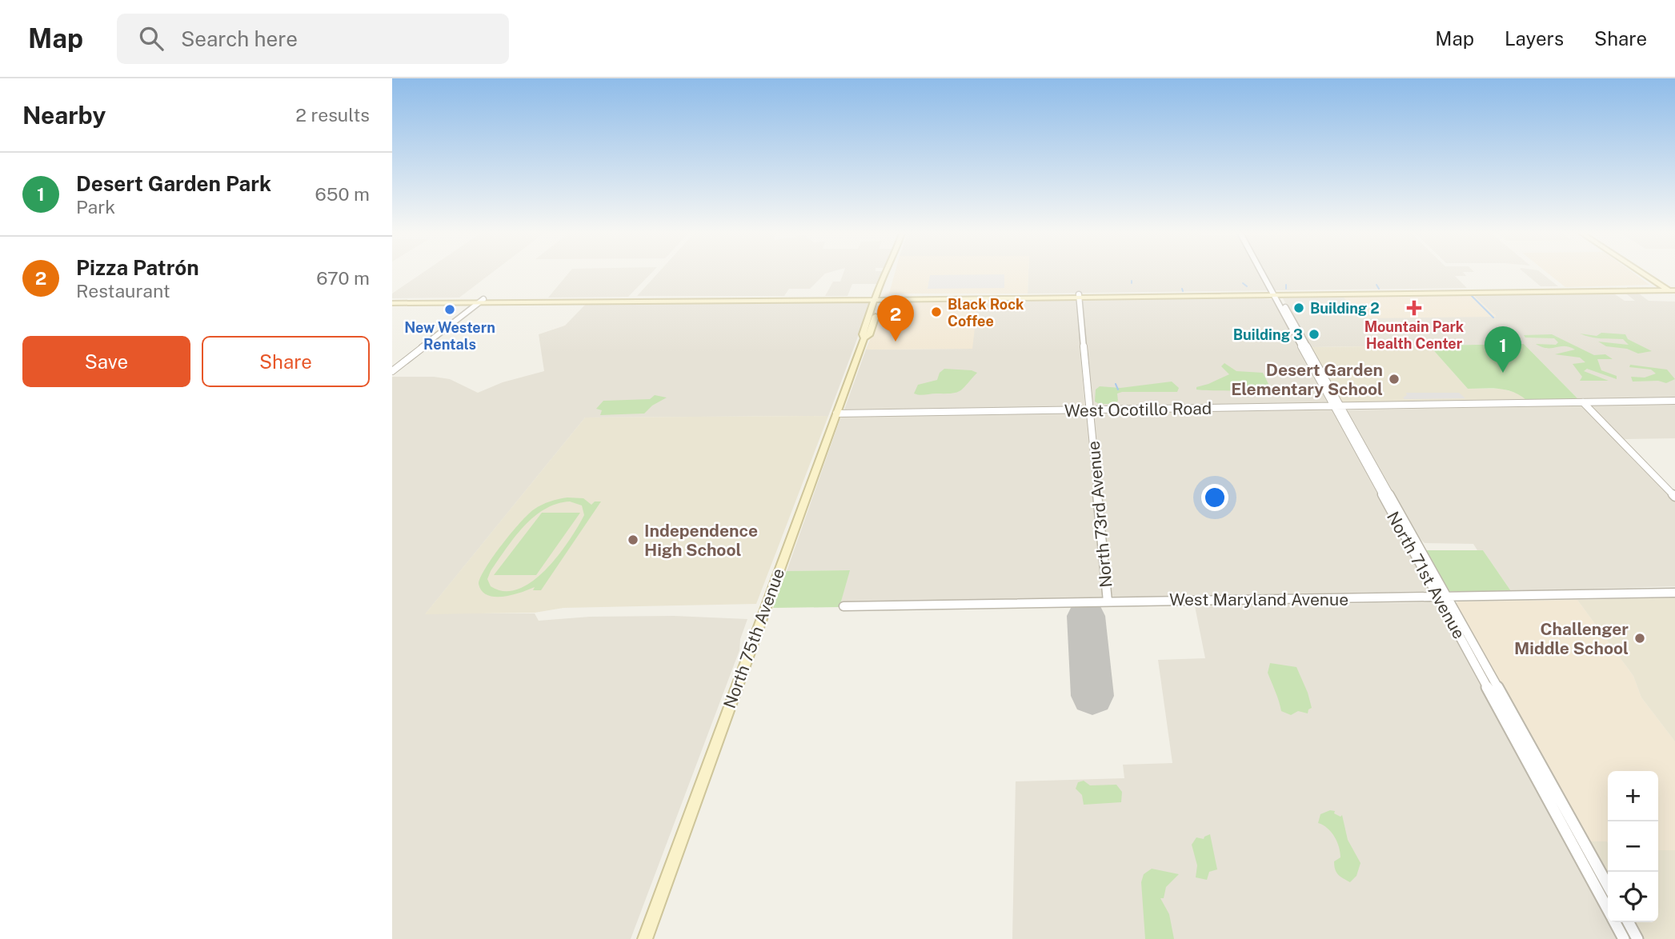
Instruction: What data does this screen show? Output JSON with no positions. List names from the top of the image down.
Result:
{
  "streets": {
    "main road": ["North 75th Avenue"],
    "street": [
      "West Ocotillo Road",
      "North 73rd Avenue",
      "North 71st Avenue",
      "West Maryland Avenue"
    ]
  },
  "crossings": [
    ["West Ocotillo Road", "North 73rd Avenue"],
    ["West Ocotillo Road", "North 71st Avenue"],
    ["West Ocotillo Road", "North 75th Avenue"],
    ["North 73rd Avenue", "West Maryland Avenue"],
    ["North 71st Avenue", "West Maryland Avenue"]
  ],
  "places": {
    "other": [
      "Building 2",
      "New Western Rentals",
      "Black Rock Coffee",
      "Building 3",
      "Desert Garden Elementary School",
      "Independence High School",
      "Challenger Middle School"
    ],
    "health": ["Mountain Park Health Center"]
  },
  "page": {
    "header": "Map",
    "search": "Search here",
    "nav": ["Map", "Layers", "Share"],
    "heading": ["Nearby", "2 results"],
    "list": [
      {
        "mark": "1",
        "name": "Desert Garden Park",
        "note": "Park",
        "value": "650 m"
      },
      {
        "mark": "2",
        "name": "Pizza Patrón",
        "note": "Restaurant",
        "value": "670 m"
      }
    ],
    "pins": ["2", "1"],
    "buttons": ["Save", "Share"],
    "map_buttons": ["+", "−"]
  }
}
